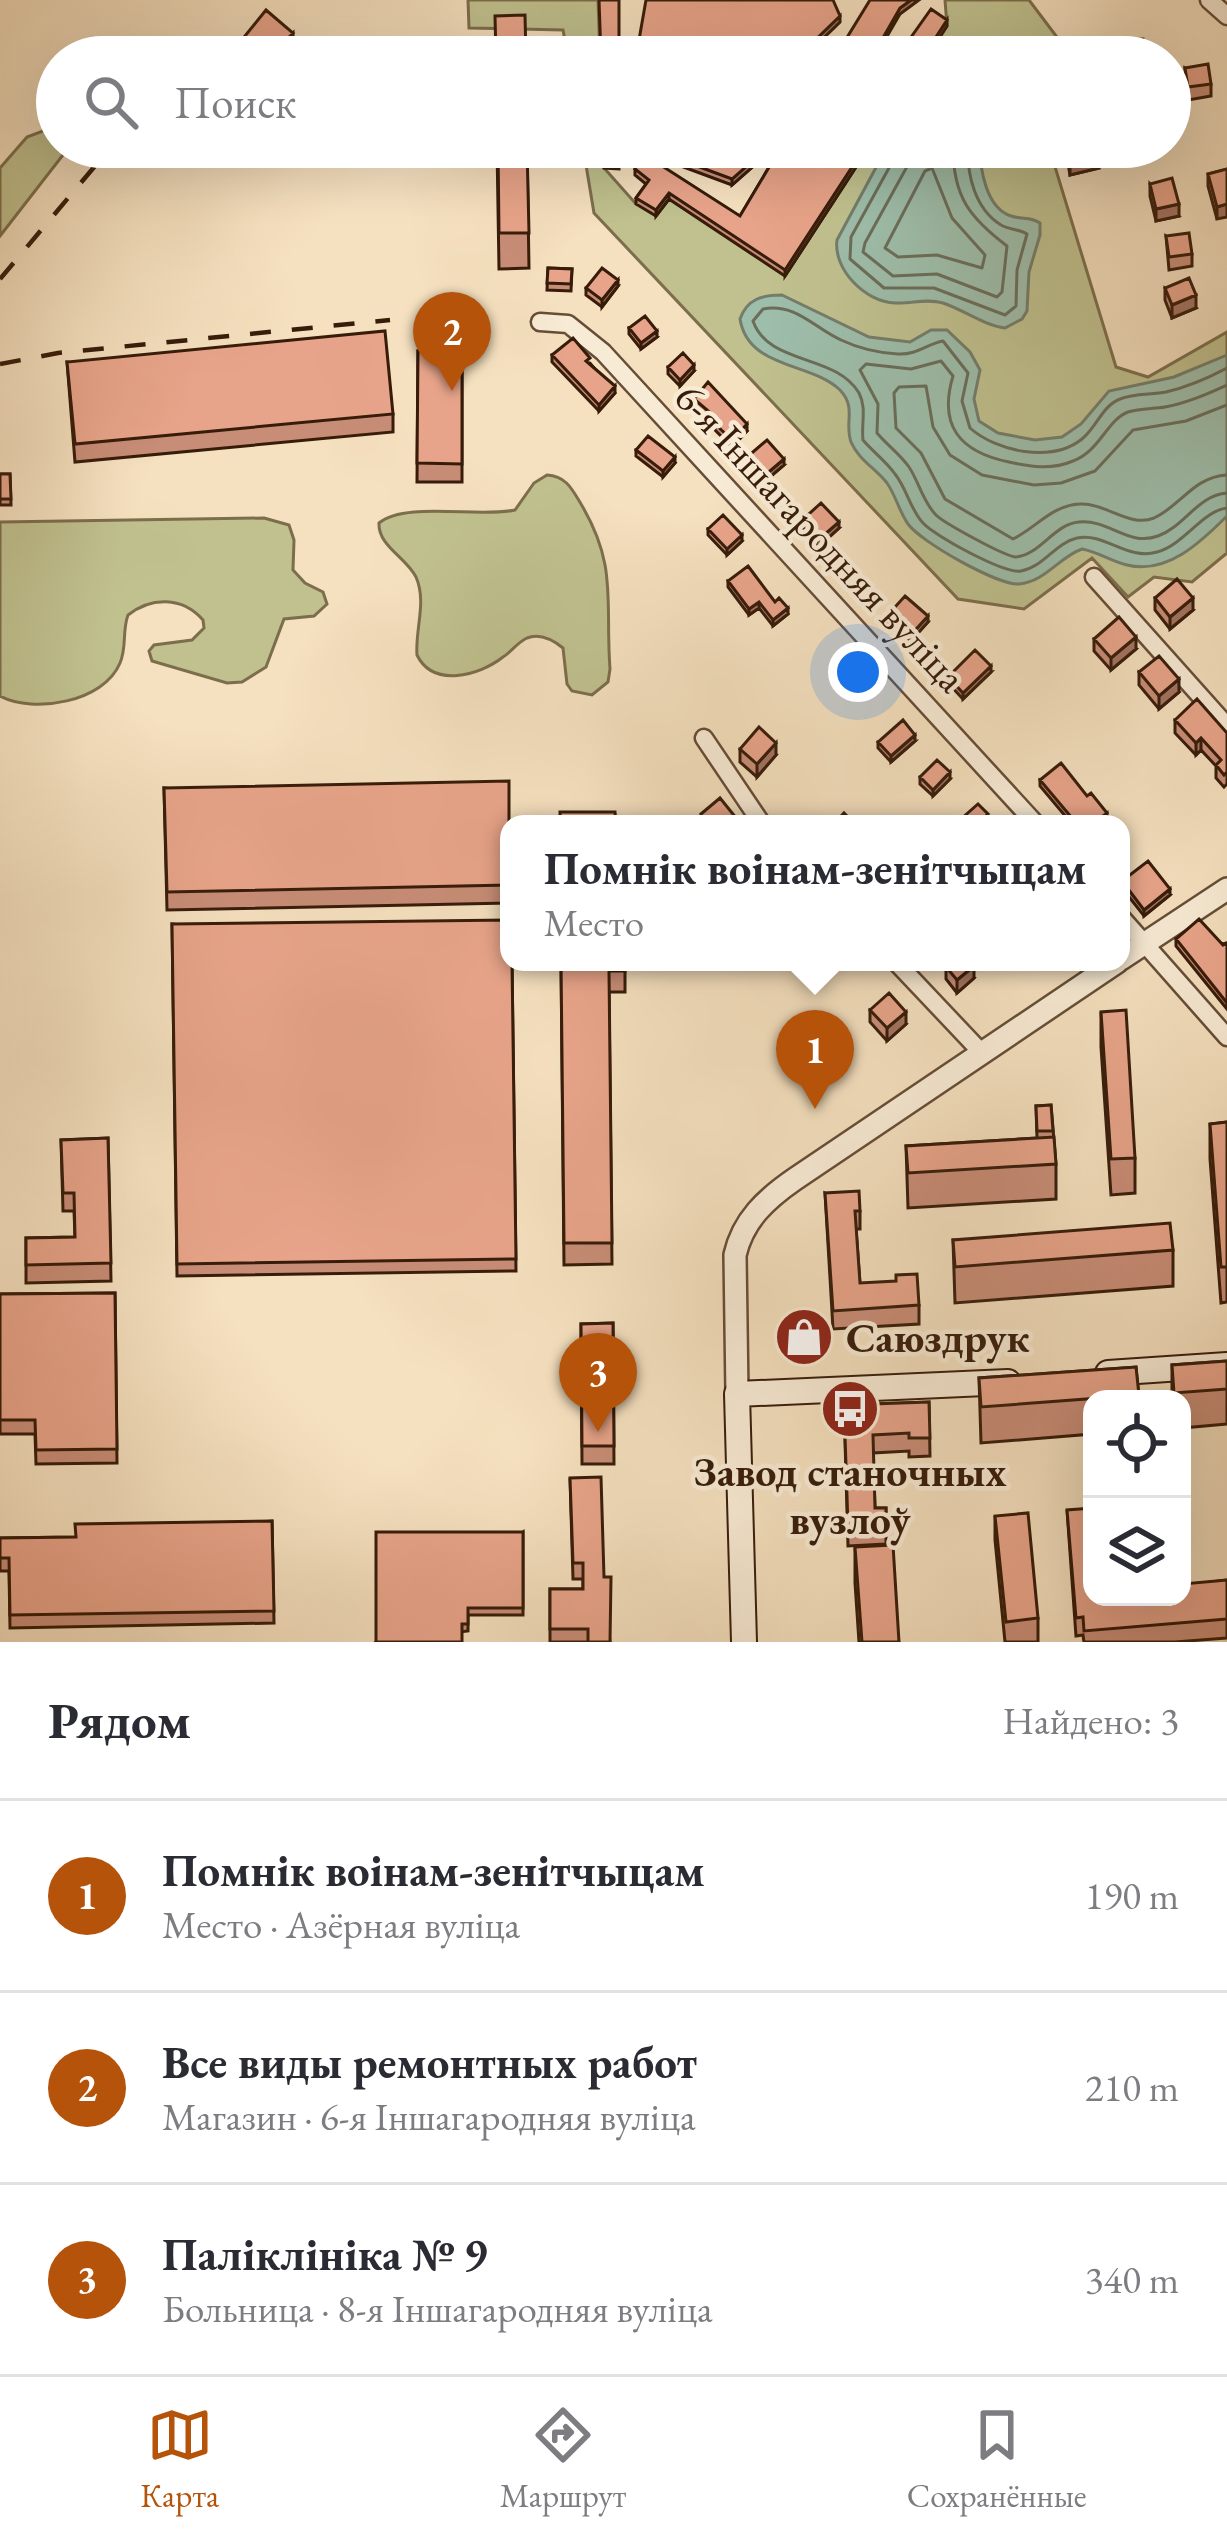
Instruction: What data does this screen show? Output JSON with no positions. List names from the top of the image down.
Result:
{
  "streets": {
    "street": ["6-я Іншагародняя вуліца"]
  },
  "places": {
    "shop": ["Саюздрук"],
    "bus stop": ["Завод станочных вузлоў"]
  },
  "page": {
    "search": "Поиск",
    "pins": ["2", "1", "3"],
    "popup": ["Помнік воінам-зенітчыцам", "Место"],
    "heading": ["Рядом", "Найдено: 3"],
    "list": [
      {
        "mark": "1",
        "name": "Помнік воінам-зенітчыцам",
        "note": "Место · Азёрная вуліца",
        "value": "190 m"
      },
      {
        "mark": "2",
        "name": "Все виды ремонтных работ",
        "note": "Магазин · 6-я Іншагародняя вуліца",
        "value": "210 m"
      },
      {
        "mark": "3",
        "name": "Паліклініка № 9",
        "note": "Больница · 8-я Іншагародняя вуліца",
        "value": "340 m"
      }
    ],
    "nav": ["Карта", "Маршрут", "Сохранённые"]
  }
}
